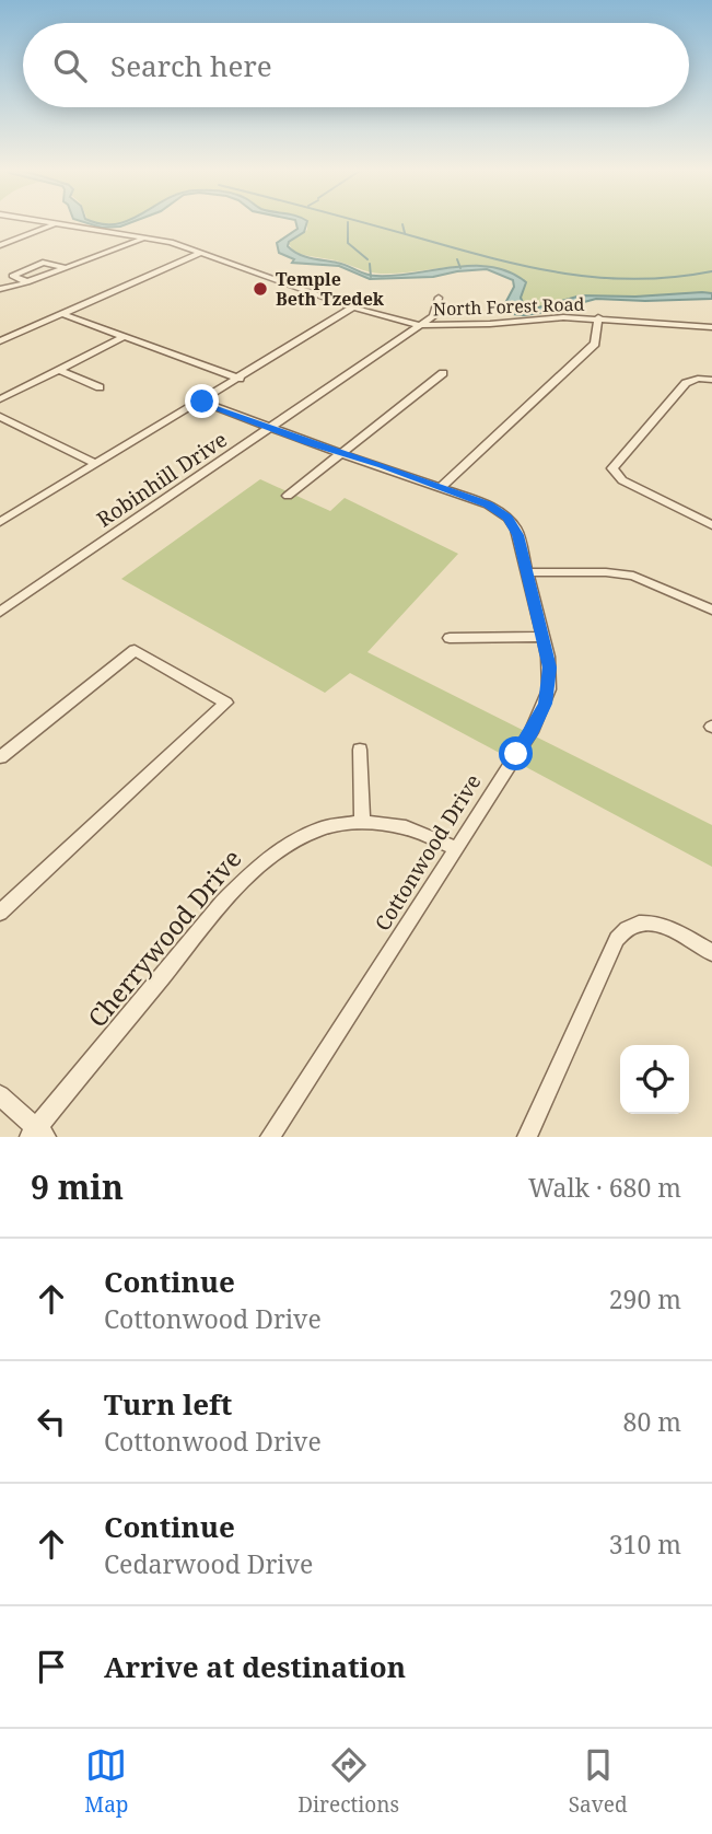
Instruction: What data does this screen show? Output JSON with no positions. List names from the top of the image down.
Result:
{
  "streets": {
    "street": [
      "North Forest Road",
      "Robinhill Drive",
      "Cottonwood Drive",
      "Cherrywood Drive"
    ]
  },
  "crossings": [
    ["North Forest Road", "Robinhill Drive"],
    ["Robinhill Drive", "Cottonwood Drive"],
    ["Cottonwood Drive", "Cherrywood Drive"]
  ],
  "places": ["Temple Beth Tzedek"],
  "page": {
    "search": "Search here",
    "heading": ["9 min", "Walk · 680 m"],
    "list": [
      ["Continue", "Cottonwood Drive", "290 m"],
      ["Turn left", "Cottonwood Drive", "80 m"],
      ["Continue", "Cedarwood Drive", "310 m"],
      "Arrive at destination"
    ],
    "nav": ["Map", "Directions", "Saved"]
  }
}
